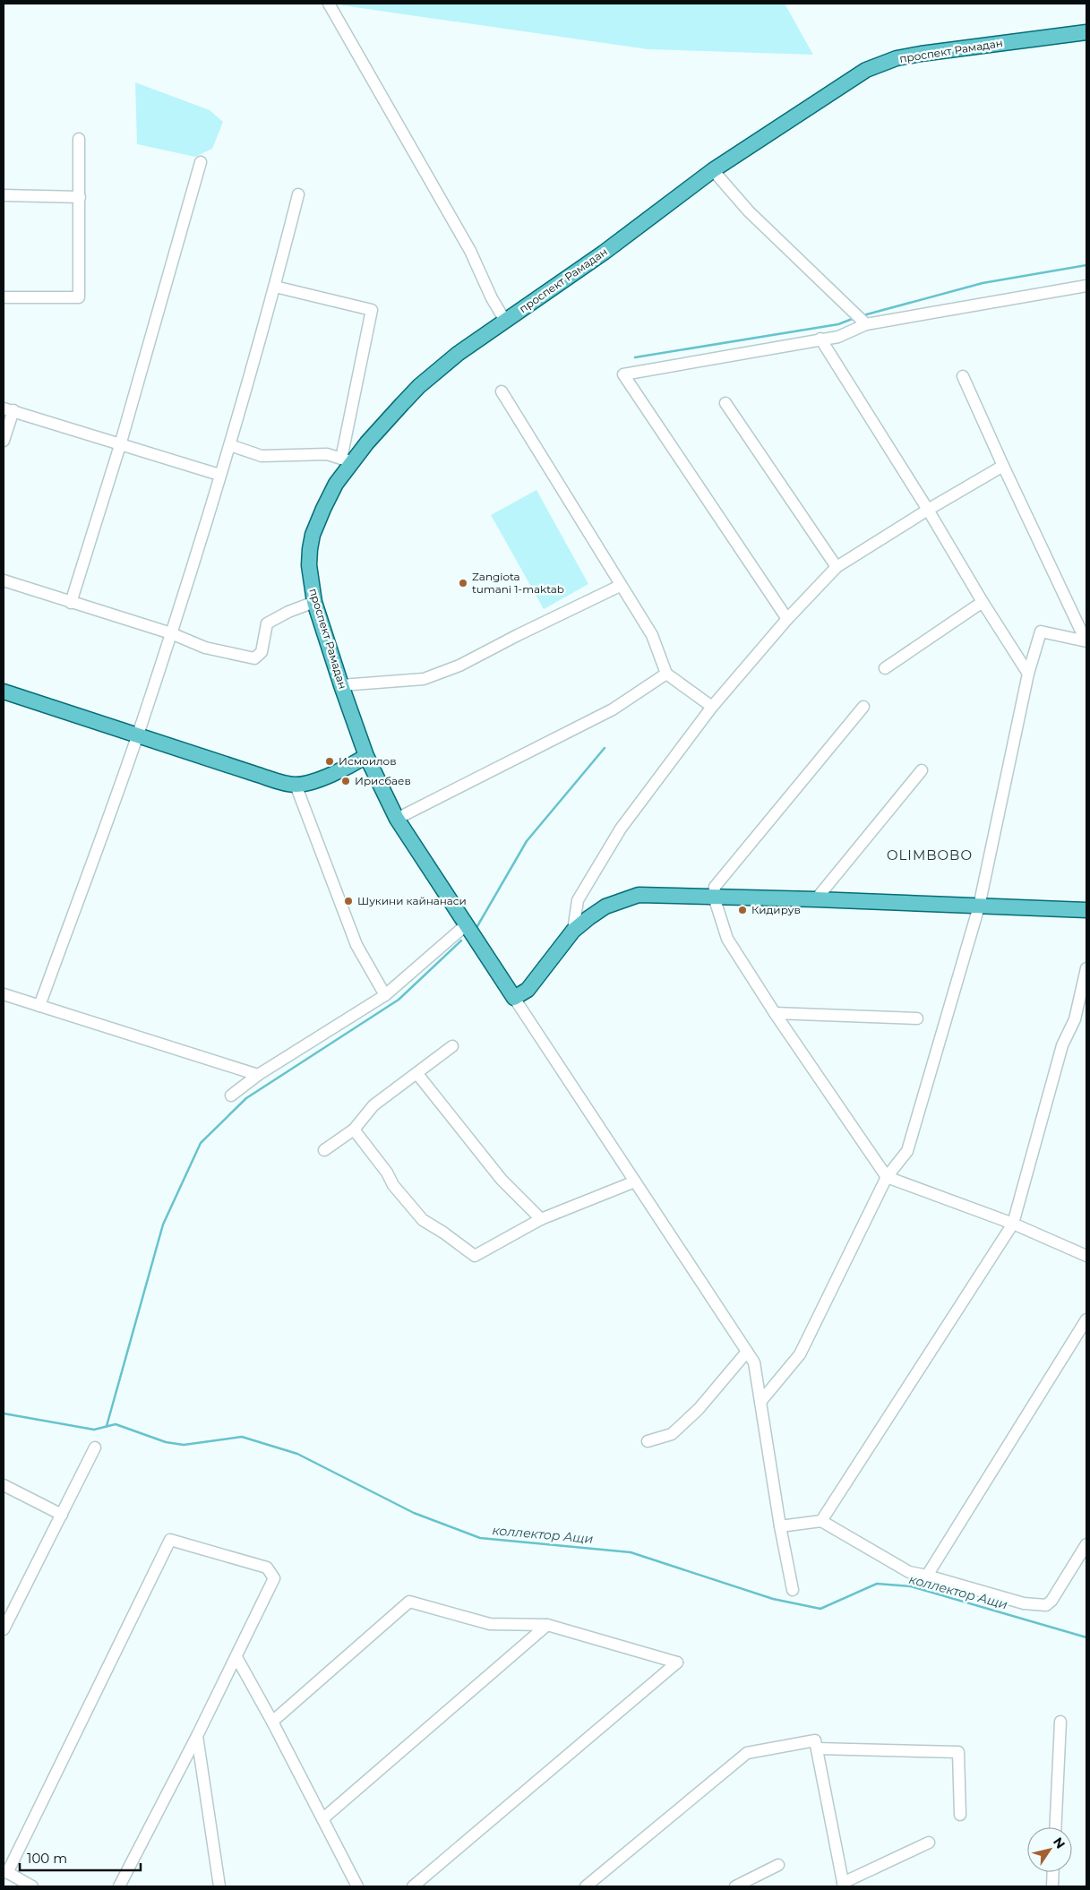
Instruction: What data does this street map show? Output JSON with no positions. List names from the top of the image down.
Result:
{
  "streets": {
    "main road": ["проспект Рамадан"]
  },
  "districts": ["OLIMBOBO"],
  "water": ["коллектор Ащи"],
  "places": [
    "Zangiota tumani 1-maktab",
    "Исмоилов",
    "Ирисбаев",
    "Шукини кайнанаси",
    "Кидирув"
  ],
  "scale_bar": "100 m",
  "north": "top right"
}
